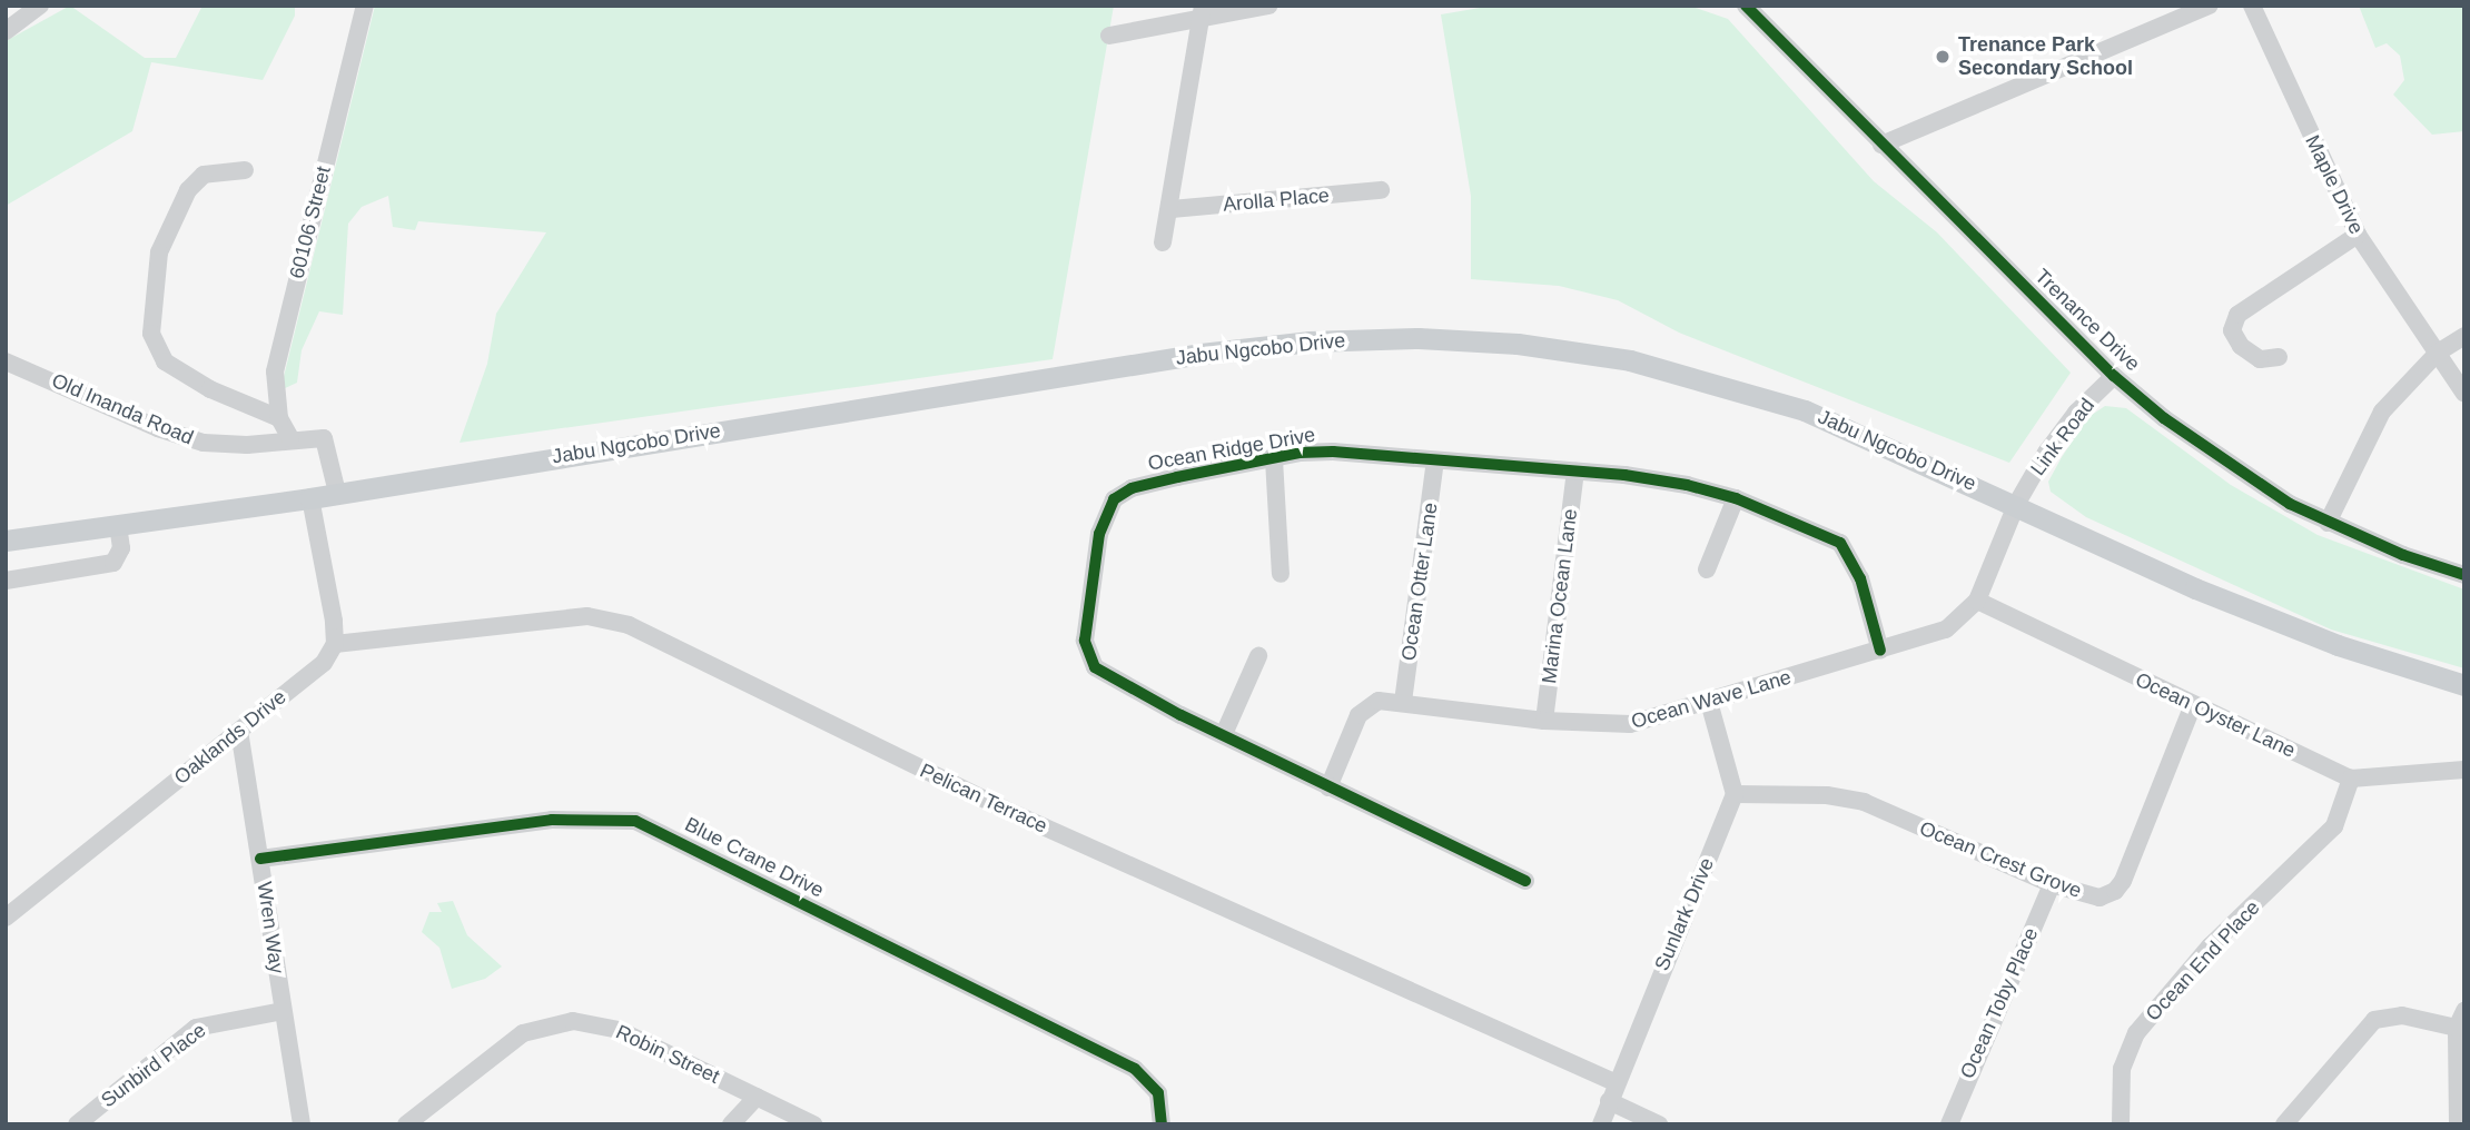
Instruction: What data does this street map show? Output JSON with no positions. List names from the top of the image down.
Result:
{
  "streets": {
    "main road": ["Jabu Ngcobo Drive"],
    "street": [
      "Maple Drive",
      "Arolla Place",
      "60106 Street",
      "Trenance Drive",
      "Old Inanda Road",
      "Link Road",
      "Ocean Ridge Drive",
      "Ocean Otter Lane",
      "Marina Ocean Lane",
      "Ocean Wave Lane",
      "Ocean Oyster Lane",
      "Oaklands Drive",
      "Pelican Terrace",
      "Blue Crane Drive",
      "Ocean Crest Grove",
      "Sunlark Drive",
      "Wren Way",
      "Ocean End Place",
      "Ocean Toby Place",
      "Robin Street",
      "Sunbird Place"
    ]
  },
  "crossings": [
    ["60106 Street", "Old Inanda Road"],
    ["Trenance Drive", "Link Road"],
    ["Jabu Ngcobo Drive", "Old Inanda Road"],
    ["Jabu Ngcobo Drive", "Link Road"],
    ["Jabu Ngcobo Drive", "Ocean Wave Lane"],
    ["Link Road", "Ocean Wave Lane"],
    ["Ocean Ridge Drive", "Ocean Otter Lane"],
    ["Ocean Ridge Drive", "Marina Ocean Lane"],
    ["Ocean Ridge Drive", "Ocean Wave Lane"],
    ["Ocean Otter Lane", "Ocean Wave Lane"],
    ["Marina Ocean Lane", "Ocean Wave Lane"],
    ["Ocean Wave Lane", "Ocean Oyster Lane"],
    ["Ocean Oyster Lane", "Ocean Crest Grove"],
    ["Ocean Oyster Lane", "Ocean End Place"],
    ["Oaklands Drive", "Pelican Terrace"],
    ["Oaklands Drive", "Wren Way"],
    ["Pelican Terrace", "Sunlark Drive"],
    ["Blue Crane Drive", "Wren Way"],
    ["Ocean Crest Grove", "Sunlark Drive"],
    ["Ocean Crest Grove", "Ocean Toby Place"],
    ["Wren Way", "Sunbird Place"]
  ],
  "places": ["Trenance Park Secondary School"]
}
